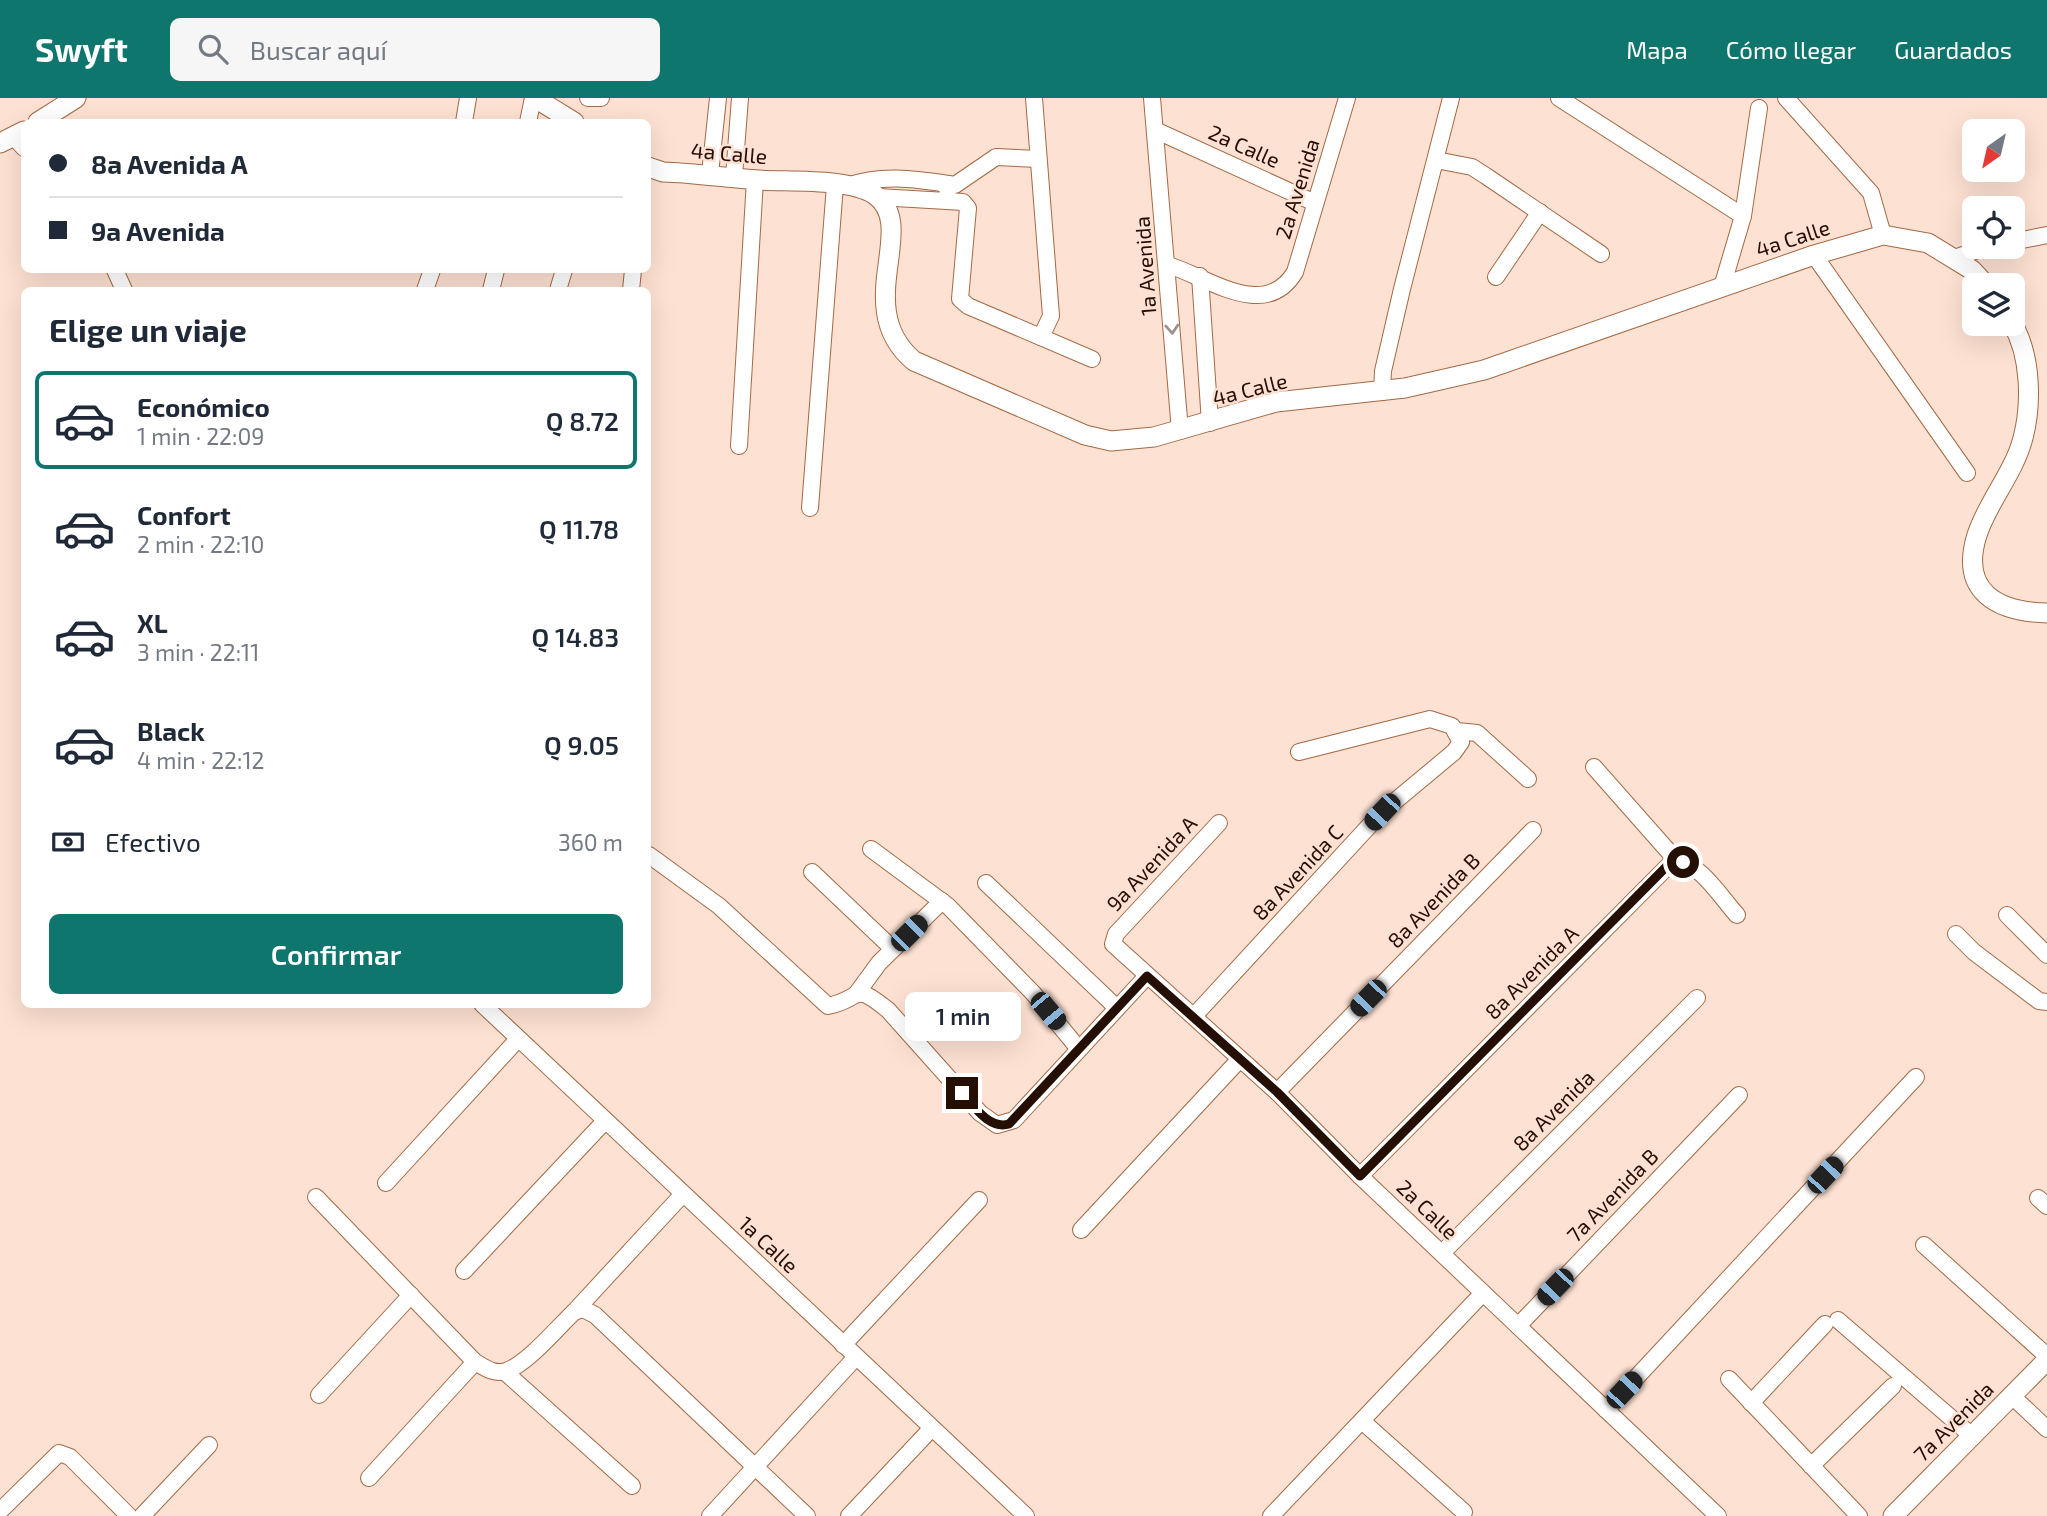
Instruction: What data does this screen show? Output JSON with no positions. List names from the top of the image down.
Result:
{
  "streets": {
    "street": [
      "2a Calle",
      "4a Calle",
      "2a Avenida",
      "1a Avenida",
      "9a Avenida A",
      "8a Avenida C",
      "8a Avenida B",
      "8a Avenida A",
      "8a Avenida",
      "7a Avenida B",
      "1a Calle",
      "7a Avenida"
    ]
  },
  "crossings": [
    ["2a Calle", "2a Avenida"],
    ["2a Calle", "1a Avenida"],
    ["2a Calle", "9a Avenida A"],
    ["2a Calle", "8a Avenida C"],
    ["2a Calle", "8a Avenida B"],
    ["2a Calle", "8a Avenida A"],
    ["2a Calle", "8a Avenida"],
    ["2a Calle", "7a Avenida B"],
    ["4a Calle", "1a Avenida"]
  ],
  "north": "bottom left",
  "page": {
    "header": "Swyft",
    "search": "Buscar aquí",
    "nav": ["Mapa", "Cómo llegar", "Guardados"],
    "banner": ["8a Avenida A", "9a Avenida"],
    "heading": "Elige un viaje",
    "list": [
      {
        "name": "Económico",
        "note": "1 min · 22:09",
        "value": "Q 8.72"
      },
      {
        "name": "Confort",
        "note": "2 min · 22:10",
        "value": "Q 11.78"
      },
      {
        "name": "XL",
        "note": "3 min · 22:11",
        "value": "Q 14.83"
      },
      {
        "name": "Black",
        "note": "4 min · 22:12",
        "value": "Q 9.05"
      }
    ],
    "pay": ["Efectivo", "360 m"],
    "buttons": "Confirmar",
    "bubble": "1 min"
  }
}
